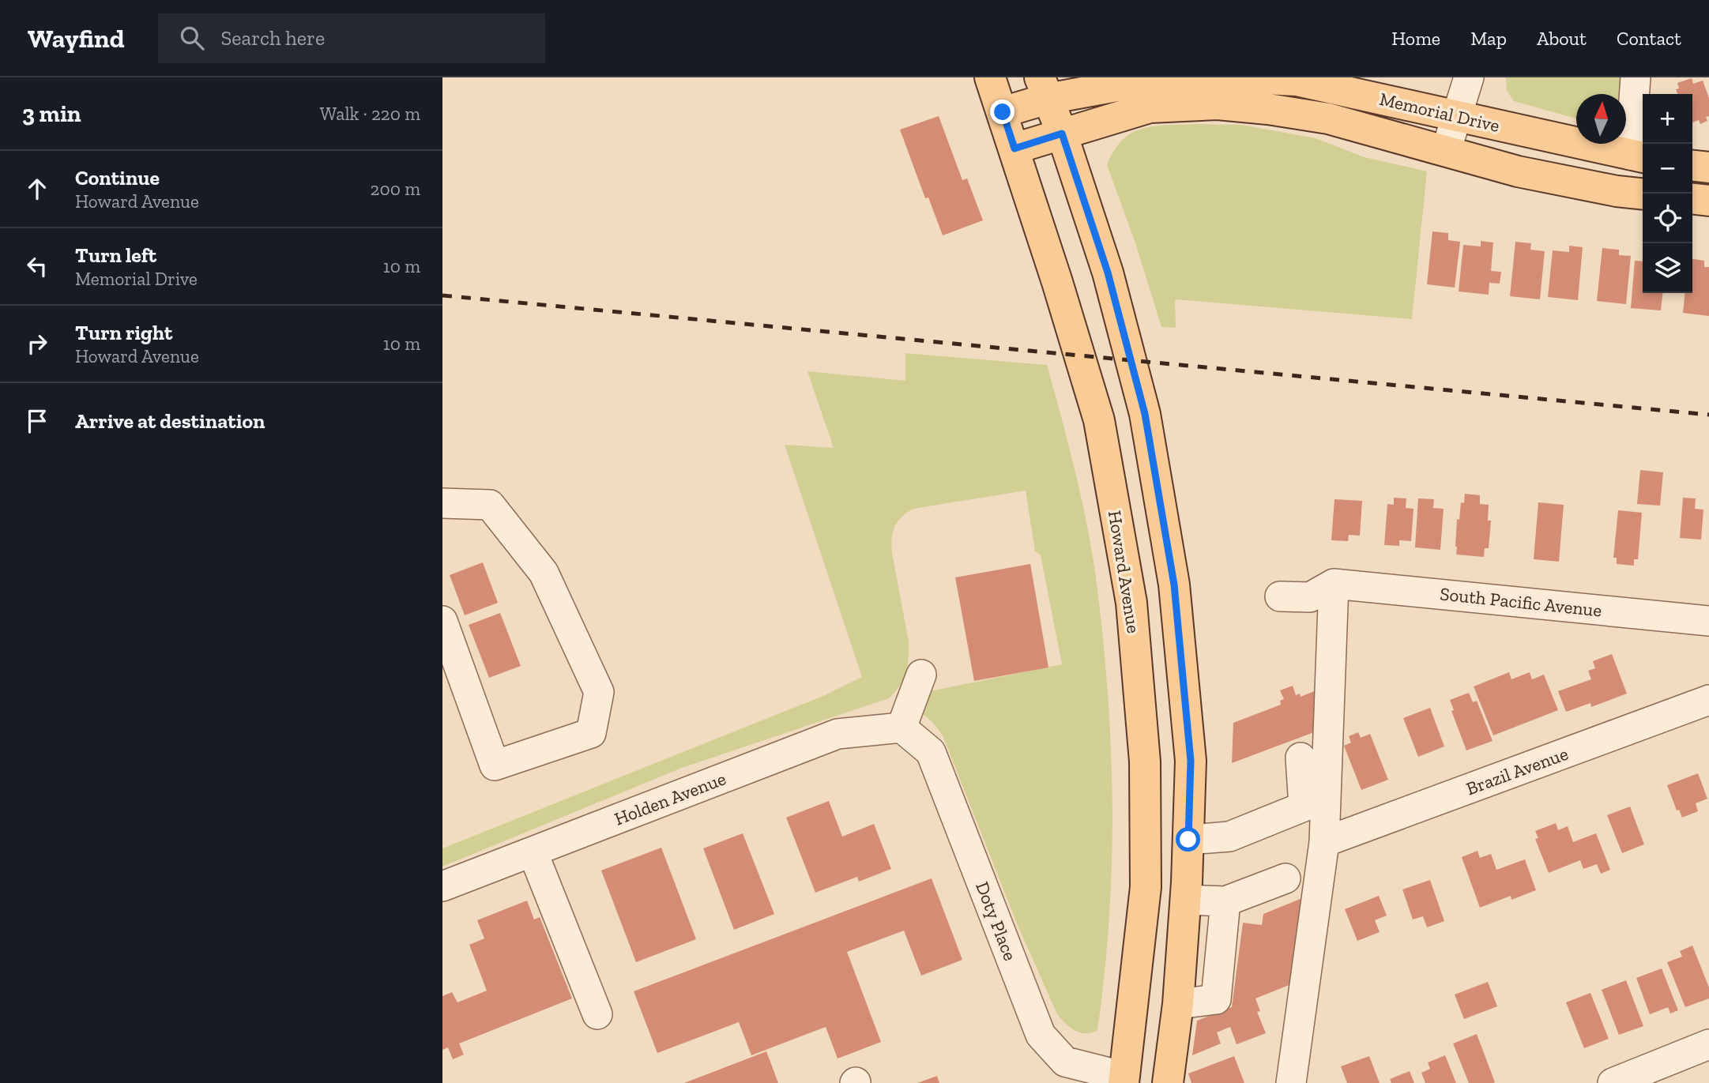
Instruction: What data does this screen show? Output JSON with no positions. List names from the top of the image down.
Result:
{
  "streets": {
    "main road": ["Memorial Drive", "Howard Avenue"],
    "street": [
      "South Pacific Avenue",
      "Brazil Avenue",
      "Holden Avenue",
      "Doty Place"
    ]
  },
  "crossings": [
    ["Memorial Drive", "Howard Avenue"],
    ["Howard Avenue", "Doty Place"],
    ["Holden Avenue", "Doty Place"]
  ],
  "north": "top",
  "page": {
    "header": "Wayfind",
    "search": "Search here",
    "nav": [
      "Home",
      "Map",
      "About",
      "Contact"
    ],
    "heading": ["3 min", "Walk · 220 m"],
    "map_buttons": ["+", "−"],
    "list": [
      ["Continue", "Howard Avenue", "200 m"],
      ["Turn left", "Memorial Drive", "10 m"],
      ["Turn right", "Howard Avenue", "10 m"],
      "Arrive at destination"
    ]
  }
}
